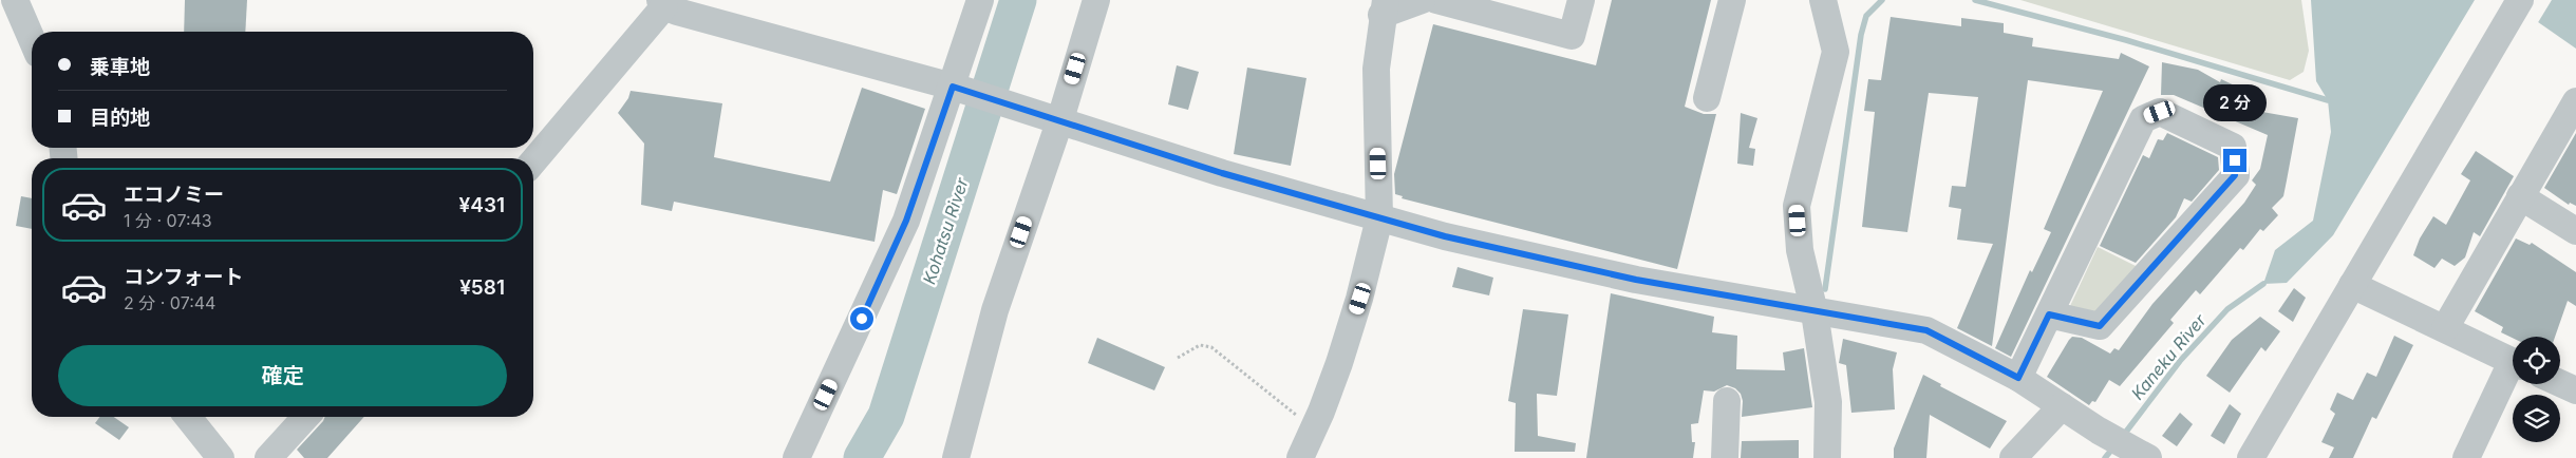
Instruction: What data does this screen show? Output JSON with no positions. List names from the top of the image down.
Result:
{
  "water": ["Kohatsu River", "Kaneku River"],
  "page": {
    "banner": ["乗車地", "目的地"],
    "bubble": "2 分",
    "list": [
      {
        "name": "エコノミー",
        "note": "1 分 · 07:43",
        "value": "¥431"
      },
      {
        "name": "コンフォート",
        "note": "2 分 · 07:44",
        "value": "¥581"
      }
    ],
    "buttons": "確定"
  }
}
